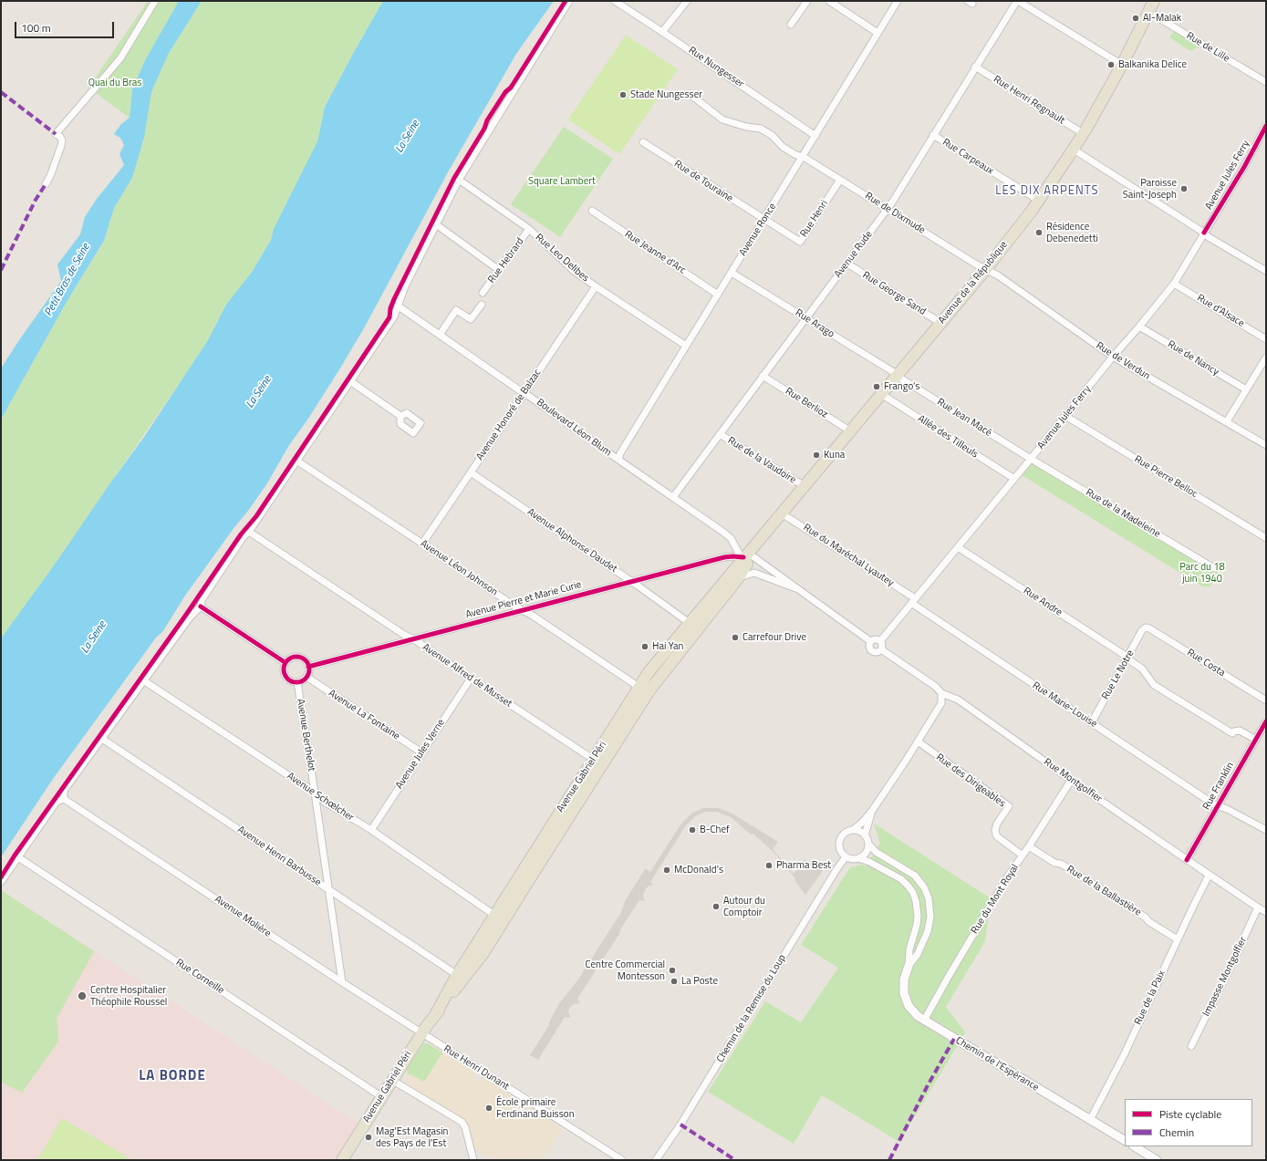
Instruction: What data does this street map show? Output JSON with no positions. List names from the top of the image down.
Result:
{
  "streets": {
    "main road": ["Avenue de la République", "Avenue Gabriel Péri"],
    "street": [
      "Rue de Lille",
      "Rue Nungesser",
      "Rue Henri Regnault",
      "Rue Carpeaux",
      "Avenue Jules Ferry",
      "Rue de Touraine",
      "Rue de Dixmude",
      "Rue Henri",
      "Avenue Ronce",
      "Rue Jeanne d'Arc",
      "Avenue Rude",
      "Rue Leo Delibes",
      "Rue Hebrard",
      "Rue George Sand",
      "Rue d'Alsace",
      "Rue Arago",
      "Rue de Nancy",
      "Rue de Verdun",
      "Rue Berlioz",
      "Avenue Honoré de Balzac",
      "Rue Jean Macé",
      "Boulevard Léon Blum",
      "Allée des Tilleuls",
      "Rue de la Vaudoire",
      "Rue Pierre Belloc",
      "Rue de la Madeleine",
      "Avenue Alphonse Daudet",
      "Rue du Maréchal Lyautey",
      "Avenue Léon Johnson",
      "Avenue Pierre et Marie Curie",
      "Rue Andre",
      "Rue Costa",
      "Rue Le Notre",
      "Avenue Alfred de Musset",
      "Rue Marie-Louise",
      "Avenue La Fontaine",
      "Avenue Berthelot",
      "Avenue Jules Verne",
      "Rue des Dirigeables",
      "Rue Montgolfier",
      "Rue Franklin",
      "Avenue Schœlcher",
      "Avenue Henri Barbusse",
      "Rue de la Ballastière",
      "Rue du Mont Royal",
      "Avenue Molière",
      "Rue Corneille",
      "Impasse Montgolfier",
      "Rue de la Paix",
      "Chemin de la Remise du Loup",
      "Chemin de l'Espérance",
      "Rue Henri Dunant"
    ]
  },
  "crossings": [
    ["Rue de Lille", "Avenue de la République"],
    ["Rue Nungesser", "Avenue Ronce"],
    ["Rue Henri Regnault", "Avenue Rude"],
    ["Rue Henri Regnault", "Avenue de la République"],
    ["Rue Carpeaux", "Avenue Rude"],
    ["Rue Carpeaux", "Avenue de la République"],
    ["Avenue Jules Ferry", "Rue d'Alsace"],
    ["Avenue Jules Ferry", "Rue de Nancy"],
    ["Avenue Jules Ferry", "Rue de Verdun"],
    ["Avenue Jules Ferry", "Rue Jean Macé"],
    ["Avenue Jules Ferry", "Allée des Tilleuls"],
    ["Avenue Jules Ferry", "Rue Pierre Belloc"],
    ["Avenue Jules Ferry", "Rue de la Madeleine"],
    ["Avenue Jules Ferry", "Rue du Maréchal Lyautey"],
    ["Avenue Jules Ferry", "Rue Andre"],
    ["Avenue Jules Ferry", "Rue Marie-Louise"],
    ["Avenue Jules Ferry", "Rue Montgolfier"],
    ["Rue de Touraine", "Rue Henri"],
    ["Rue de Touraine", "Avenue Ronce"],
    ["Rue de Dixmude", "Rue Henri"],
    ["Rue de Dixmude", "Avenue Ronce"],
    ["Rue de Dixmude", "Avenue Rude"],
    ["Rue de Dixmude", "Avenue de la République"],
    ["Rue de Dixmude", "Rue de Verdun"],
    ["Rue Henri", "Avenue Ronce"],
    ["Avenue Ronce", "Rue Jeanne d'Arc"],
    ["Avenue Ronce", "Rue Leo Delibes"],
    ["Avenue Ronce", "Rue Arago"],
    ["Avenue Ronce", "Boulevard Léon Blum"],
    ["Avenue Rude", "Rue George Sand"],
    ["Avenue Rude", "Rue Arago"],
    ["Avenue Rude", "Rue Berlioz"],
    ["Avenue Rude", "Boulevard Léon Blum"],
    ["Avenue Rude", "Rue de la Vaudoire"],
    ["Rue Leo Delibes", "Rue Hebrard"],
    ["Rue Leo Delibes", "Avenue Honoré de Balzac"],
    ["Avenue de la République", "Rue George Sand"],
    ["Avenue de la République", "Rue Arago"],
    ["Avenue de la République", "Rue de Verdun"],
    ["Avenue de la République", "Rue Berlioz"],
    ["Avenue de la République", "Rue Jean Macé"],
    ["Avenue de la République", "Boulevard Léon Blum"],
    ["Avenue de la République", "Allée des Tilleuls"],
    ["Avenue de la République", "Rue de la Vaudoire"],
    ["Avenue de la République", "Rue du Maréchal Lyautey"],
    ["Avenue de la République", "Avenue Pierre et Marie Curie"],
    ["Avenue de la République", "Avenue Gabriel Péri"],
    ["Avenue de la République", "Rue Montgolfier"],
    ["Rue Arago", "Rue Jean Macé"],
    ["Avenue Honoré de Balzac", "Boulevard Léon Blum"],
    ["Avenue Honoré de Balzac", "Avenue Alphonse Daudet"],
    ["Avenue Honoré de Balzac", "Avenue Léon Johnson"],
    ["Rue Jean Macé", "Rue de la Madeleine"],
    ["Boulevard Léon Blum", "Avenue Pierre et Marie Curie"],
    ["Boulevard Léon Blum", "Avenue Gabriel Péri"],
    ["Boulevard Léon Blum", "Rue Montgolfier"],
    ["Avenue Alphonse Daudet", "Avenue Pierre et Marie Curie"],
    ["Avenue Alphonse Daudet", "Avenue Gabriel Péri"],
    ["Rue du Maréchal Lyautey", "Rue Marie-Louise"],
    ["Avenue Léon Johnson", "Avenue Pierre et Marie Curie"],
    ["Avenue Léon Johnson", "Avenue Gabriel Péri"],
    ["Avenue Pierre et Marie Curie", "Avenue Alfred de Musset"],
    ["Avenue Pierre et Marie Curie", "Avenue La Fontaine"],
    ["Avenue Pierre et Marie Curie", "Avenue Berthelot"],
    ["Avenue Pierre et Marie Curie", "Avenue Gabriel Péri"],
    ["Avenue Pierre et Marie Curie", "Rue Montgolfier"],
    ["Rue Andre", "Rue Le Notre"],
    ["Rue Andre", "Rue Franklin"],
    ["Rue Costa", "Rue Le Notre"],
    ["Rue Le Notre", "Rue Marie-Louise"],
    ["Avenue Alfred de Musset", "Avenue Jules Verne"],
    ["Avenue Alfred de Musset", "Avenue Gabriel Péri"],
    ["Rue Marie-Louise", "Rue Franklin"],
    ["Avenue La Fontaine", "Avenue Berthelot"],
    ["Avenue La Fontaine", "Avenue Jules Verne"],
    ["Avenue Berthelot", "Avenue Schœlcher"],
    ["Avenue Berthelot", "Avenue Henri Barbusse"],
    ["Avenue Berthelot", "Avenue Molière"],
    ["Avenue Jules Verne", "Avenue Schœlcher"],
    ["Avenue Gabriel Péri", "Rue Montgolfier"],
    ["Avenue Gabriel Péri", "Avenue Schœlcher"],
    ["Avenue Gabriel Péri", "Avenue Henri Barbusse"],
    ["Avenue Gabriel Péri", "Avenue Molière"],
    ["Avenue Gabriel Péri", "Rue Corneille"],
    ["Avenue Gabriel Péri", "Rue Henri Dunant"],
    ["Rue des Dirigeables", "Rue du Mont Royal"],
    ["Rue Montgolfier", "Rue Franklin"],
    ["Rue Montgolfier", "Rue du Mont Royal"],
    ["Rue Montgolfier", "Impasse Montgolfier"],
    ["Rue Montgolfier", "Rue de la Paix"],
    ["Rue de la Ballastière", "Rue du Mont Royal"],
    ["Rue de la Ballastière", "Rue de la Paix"],
    ["Rue du Mont Royal", "Chemin de l'Espérance"],
    ["Avenue Molière", "Rue Henri Dunant"],
    ["Rue de la Paix", "Chemin de l'Espérance"],
    ["Chemin de la Remise du Loup", "Chemin de l'Espérance"]
  ],
  "districts": ["LES DIX ARPENTS", "LA BORDE"],
  "water": ["La Seine", "Petit Bras de Seine"],
  "parks": ["Quai du Bras", "Square Lambert", "Parc du 18 juin 1940"],
  "places": [
    "Al-Malak",
    "Balkanika Delice",
    "Stade Nungesser",
    "Paroisse Saint-Joseph",
    "Résidence Debenedetti",
    "Frango's",
    "Kuna",
    "Carrefour Drive",
    "Hai Yan",
    "B-Chef",
    "Pharma Best",
    "McDonald's",
    "Autour du Comptoir",
    "Centre Commercial Montesson",
    "La Poste",
    "Centre Hospitalier Théophile Roussel",
    "École primaire Ferdinand Buisson",
    "Mag'Est Magasin des Pays de l'Est"
  ],
  "legend": ["Piste cyclable", "Chemin"],
  "scale_bar": "100 m"
}
